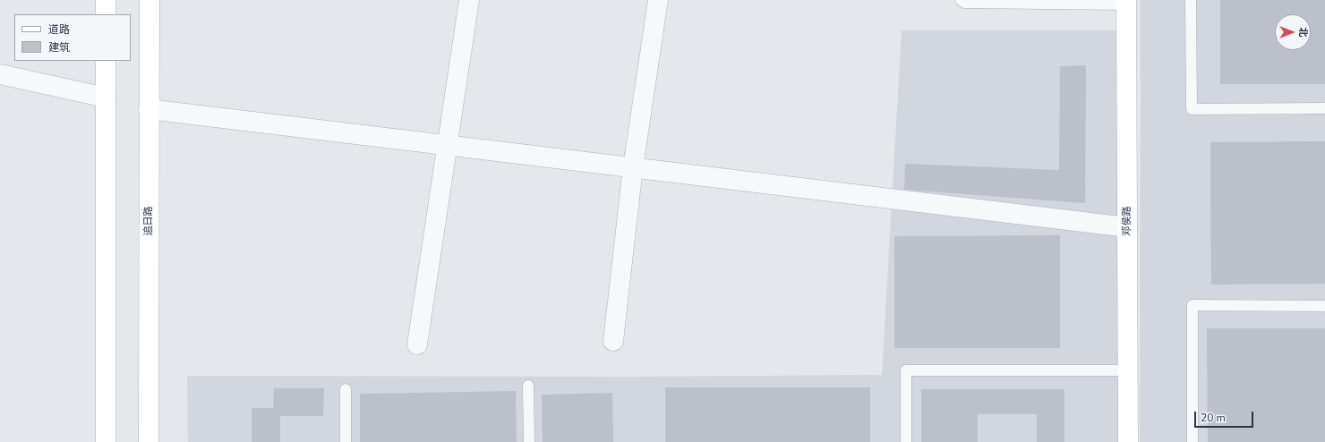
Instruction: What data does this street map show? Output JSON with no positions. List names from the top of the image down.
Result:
{
  "streets": {
    "main road": ["追日路", "邓侯路"]
  },
  "legend": ["道路", "建筑"],
  "scale_bar": "20 m",
  "north": "right"
}
